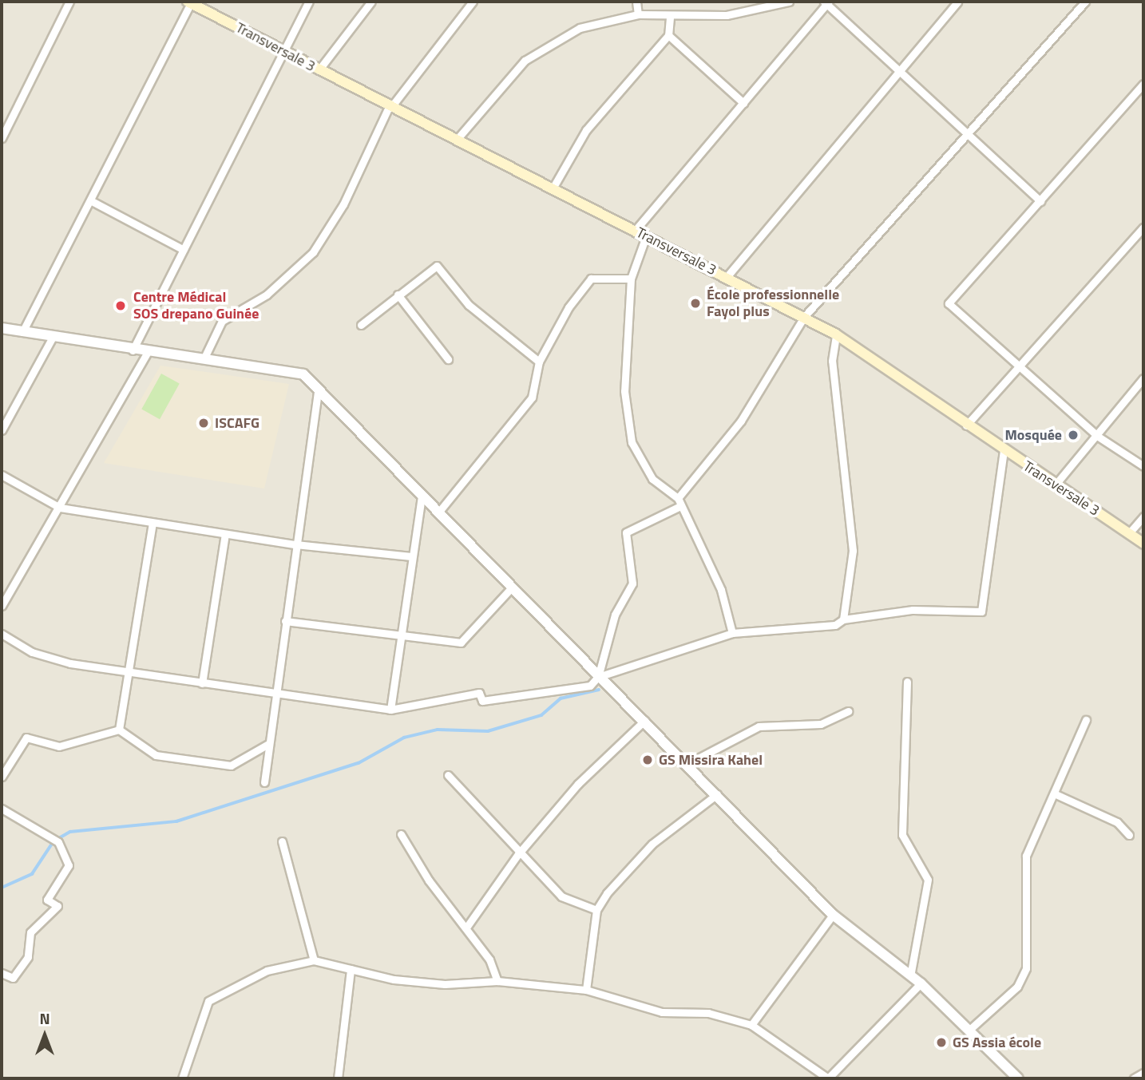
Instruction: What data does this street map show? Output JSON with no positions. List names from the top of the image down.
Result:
{
  "streets": {
    "main road": ["Transversale 3"]
  },
  "places": [
    "École professionnelle Fayol plus",
    "Centre Médical SOS drepano Guinée",
    "ISCAFG",
    "Mosquée",
    "GS Missira Kahel",
    "GS Assia école"
  ],
  "north": "top"
}
